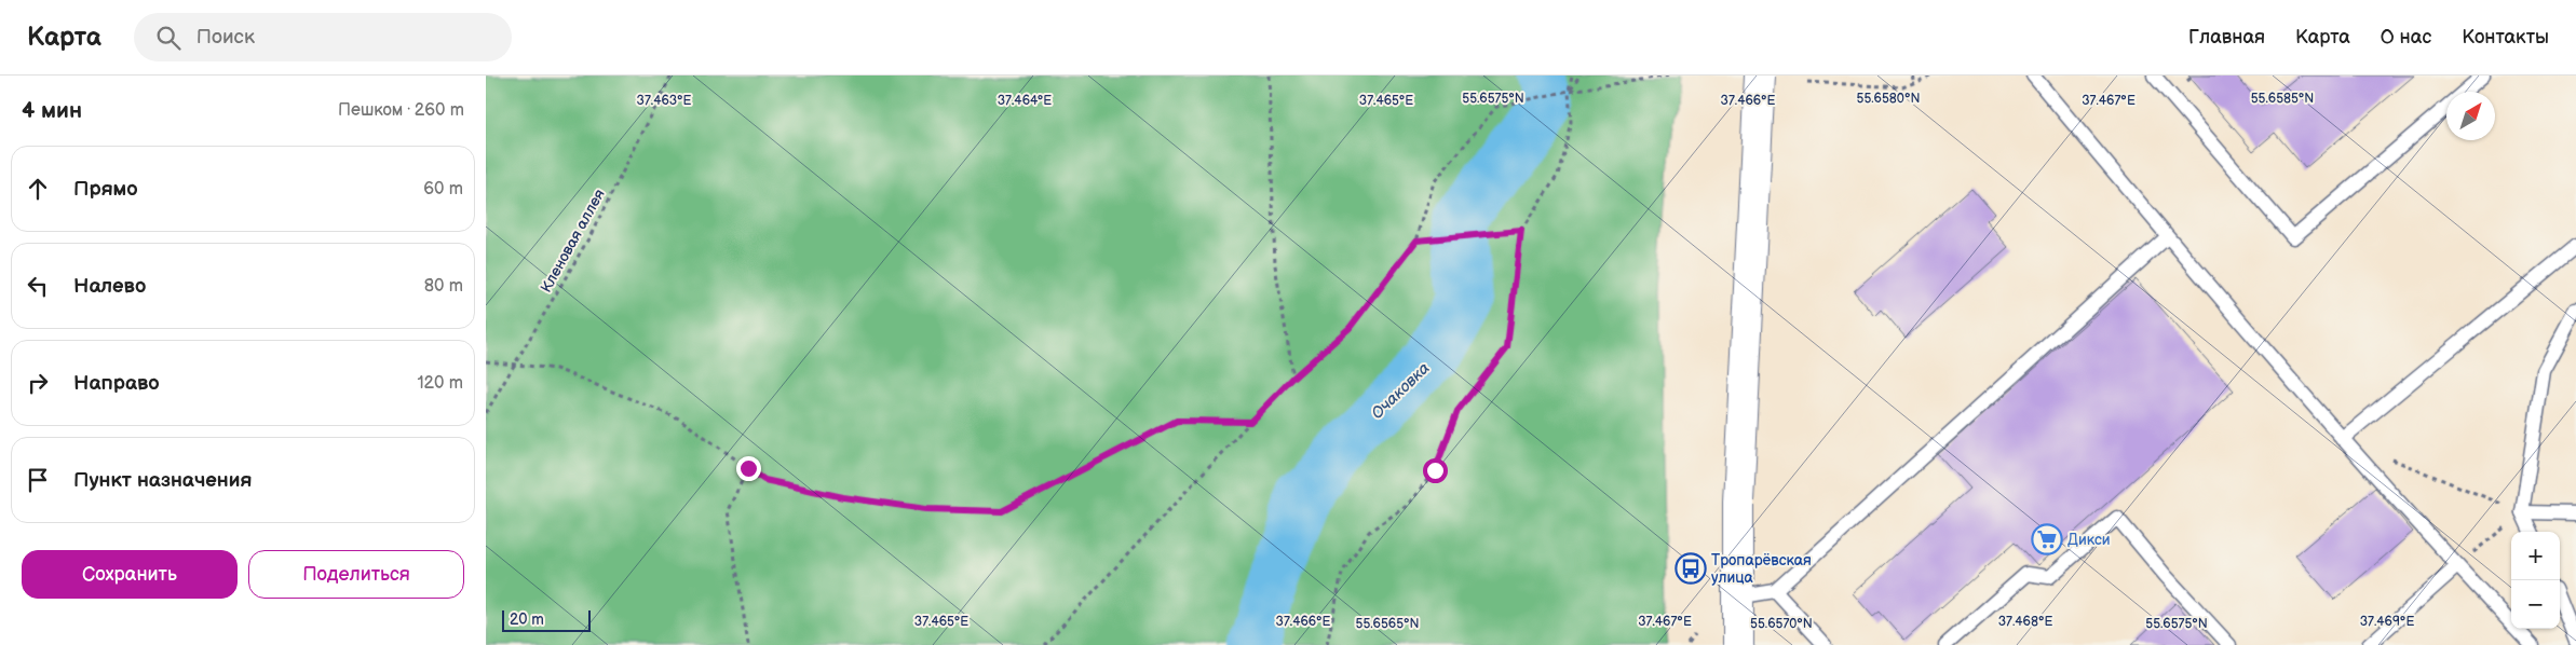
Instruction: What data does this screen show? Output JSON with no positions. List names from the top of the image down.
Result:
{
  "streets": {
    "path": ["Кленовая аллея"]
  },
  "water": ["Очаковка"],
  "places": {
    "supermarket": ["Дикси"],
    "bus stop": ["Тропарёвская улица"]
  },
  "scale_bar": "20 m",
  "north": "top right",
  "page": {
    "header": "Карта",
    "search": "Поиск",
    "nav": [
      "Главная",
      "Карта",
      "О нас",
      "Контакты"
    ],
    "heading": ["4 мин", "Пешком · 260 m"],
    "list": [
      ["Прямо", "60 m"],
      ["Налево", "80 m"],
      ["Направо", "120 m"],
      "Пункт назначения"
    ],
    "map_buttons": ["+", "−"],
    "buttons": ["Сохранить", "Поделиться"],
    "scale": "20 m"
  },
  "coordinates": [
    "55.6575°N",
    "55.6580°N",
    "55.6585°N",
    "37.463°E",
    "37.464°E",
    "37.465°E",
    "37.466°E",
    "37.467°E",
    "37.468°E",
    "37.469°E",
    "55.6565°N",
    "55.6570°N"
  ]
}
